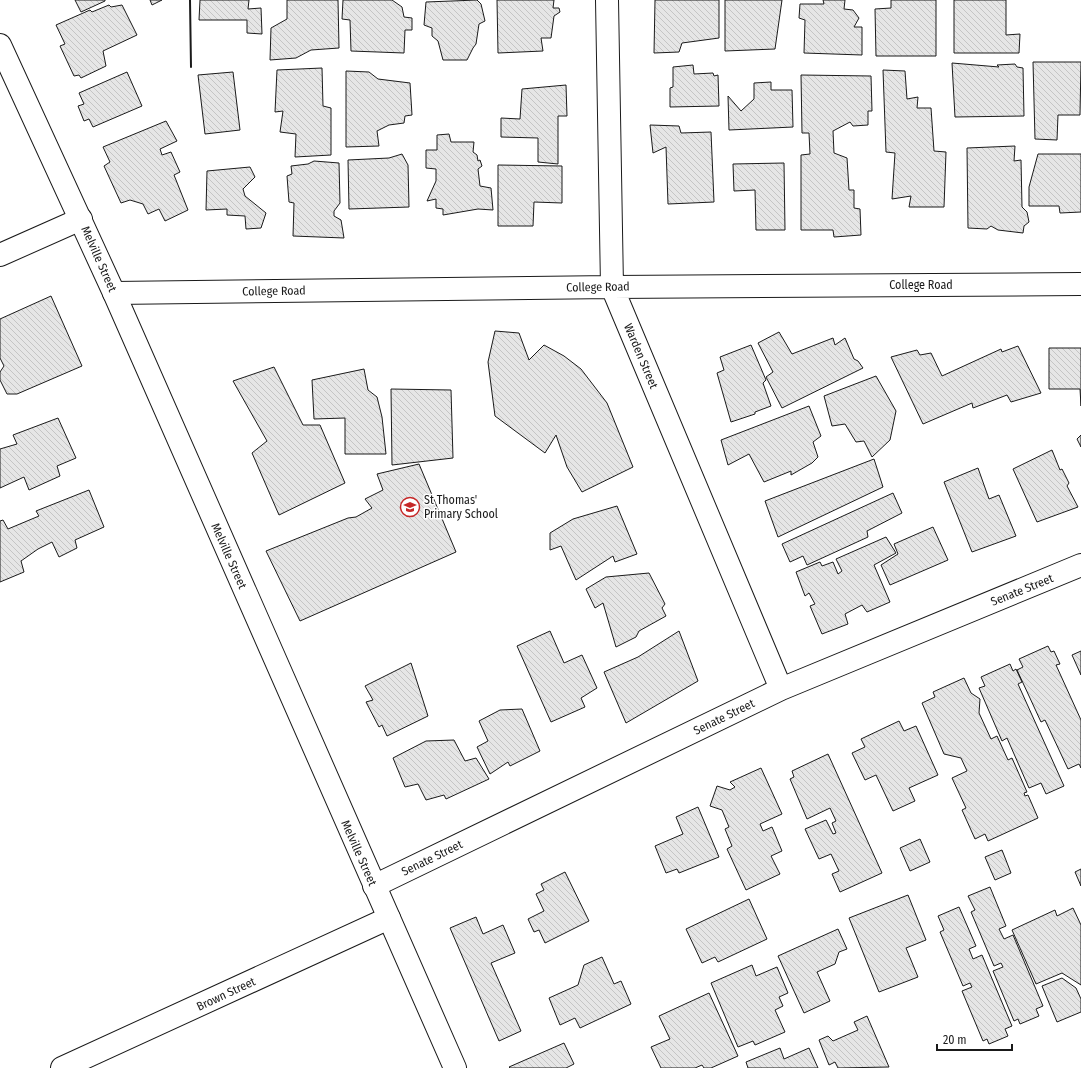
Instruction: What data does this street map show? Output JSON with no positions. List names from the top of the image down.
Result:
{
  "streets": {
    "street": [
      "Melville Street",
      "College Road",
      "Warden Street",
      "Senate Street",
      "Brown Street"
    ]
  },
  "crossings": [
    ["Melville Street", "College Road"],
    ["Melville Street", "Senate Street"],
    ["Melville Street", "Brown Street"],
    ["College Road", "Warden Street"],
    ["Warden Street", "Senate Street"]
  ],
  "places": {
    "school or university": ["St Thomas' Primary School"]
  },
  "scale_bar": "20 m"
}
